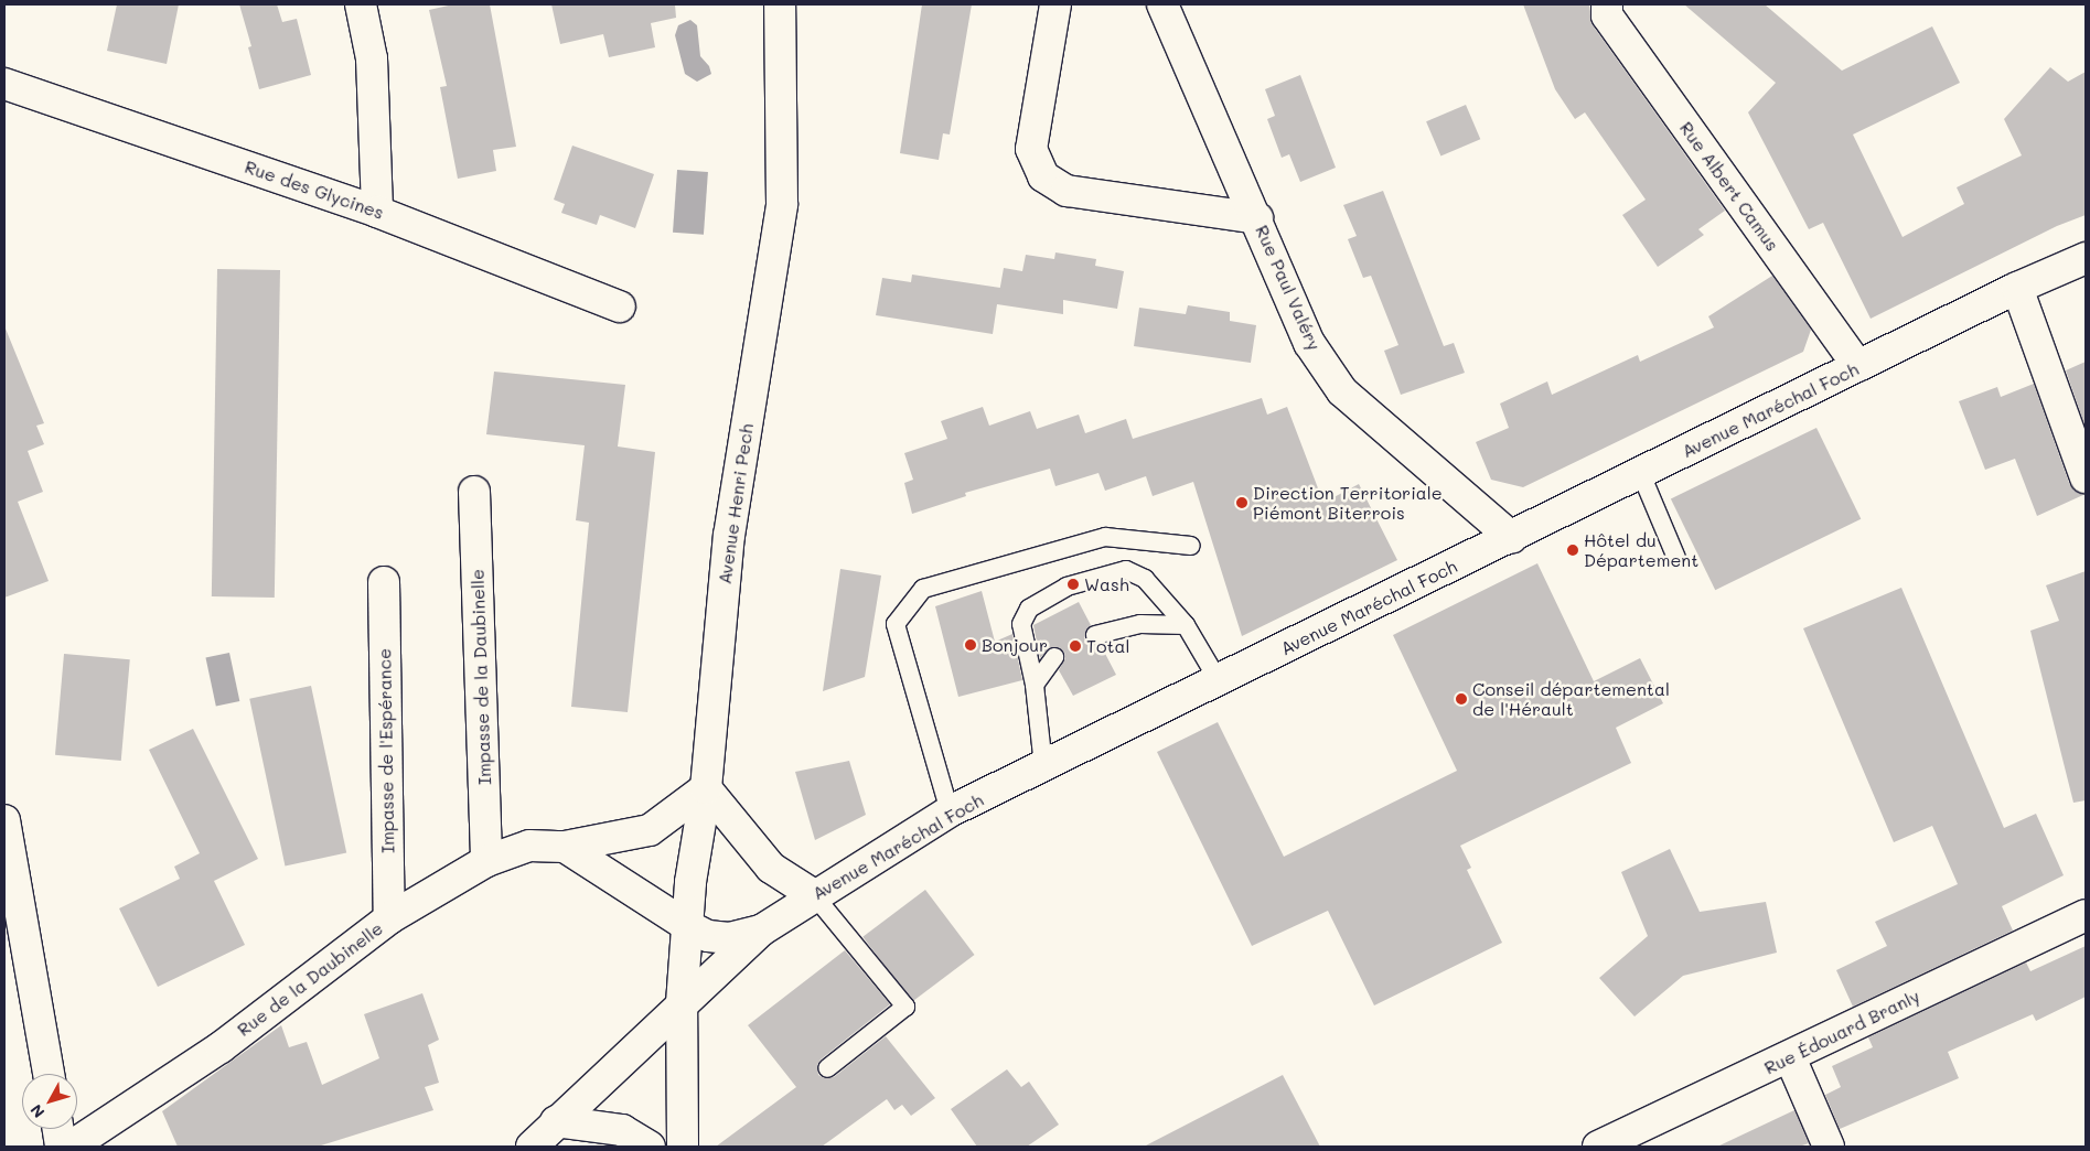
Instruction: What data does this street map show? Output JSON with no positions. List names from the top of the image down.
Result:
{
  "streets": {
    "street": [
      "Rue Albert Camus",
      "Rue des Glycines",
      "Rue Paul Valéry",
      "Avenue Maréchal Foch",
      "Avenue Henri Pech",
      "Impasse de la Daubinelle",
      "Impasse de l'Espérance",
      "Rue de la Daubinelle",
      "Rue Édouard Branly"
    ]
  },
  "crossings": [
    ["Rue Albert Camus", "Avenue Maréchal Foch"],
    ["Rue Paul Valéry", "Avenue Maréchal Foch"],
    ["Avenue Maréchal Foch", "Avenue Henri Pech"],
    ["Avenue Henri Pech", "Rue de la Daubinelle"],
    ["Impasse de la Daubinelle", "Rue de la Daubinelle"],
    ["Impasse de l'Espérance", "Rue de la Daubinelle"]
  ],
  "places": [
    "Direction Territoriale Piémont Biterrois",
    "Hôtel du Département",
    "Wash",
    "Bonjour",
    "Total",
    "Conseil départemental de l'Hérault"
  ],
  "north": "bottom left"
}
